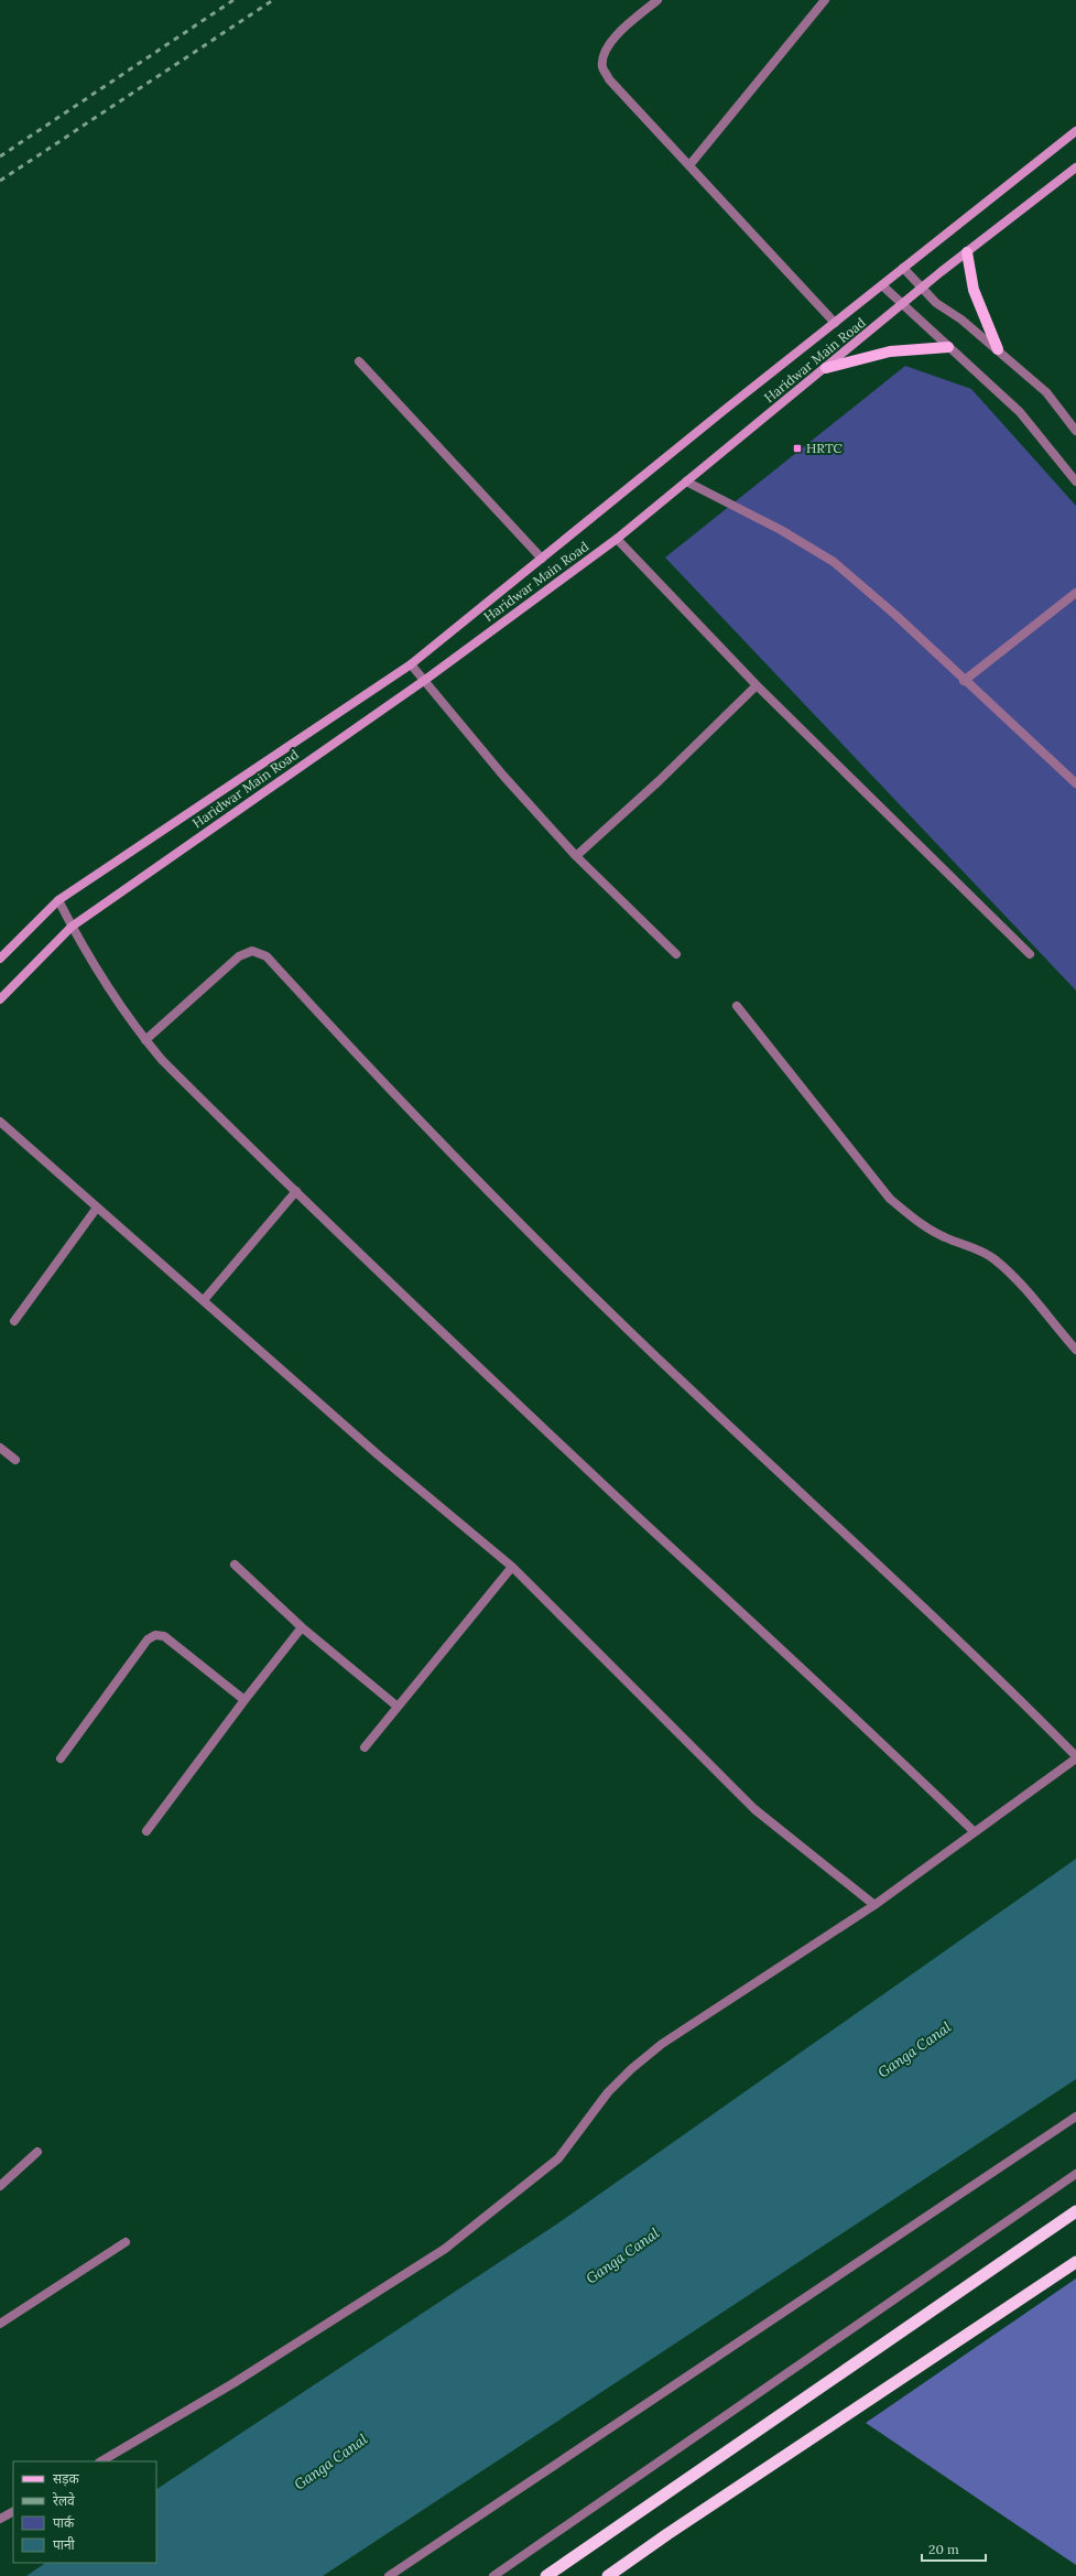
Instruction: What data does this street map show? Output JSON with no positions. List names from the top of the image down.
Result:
{
  "streets": {
    "main road": ["Haridwar Main Road"]
  },
  "water": ["Ganga Canal"],
  "places": {
    "transit": ["HRTC"]
  },
  "legend": [
    "सड़क",
    "रेलवे",
    "पार्क",
    "पानी"
  ],
  "scale_bar": "20 m"
}
